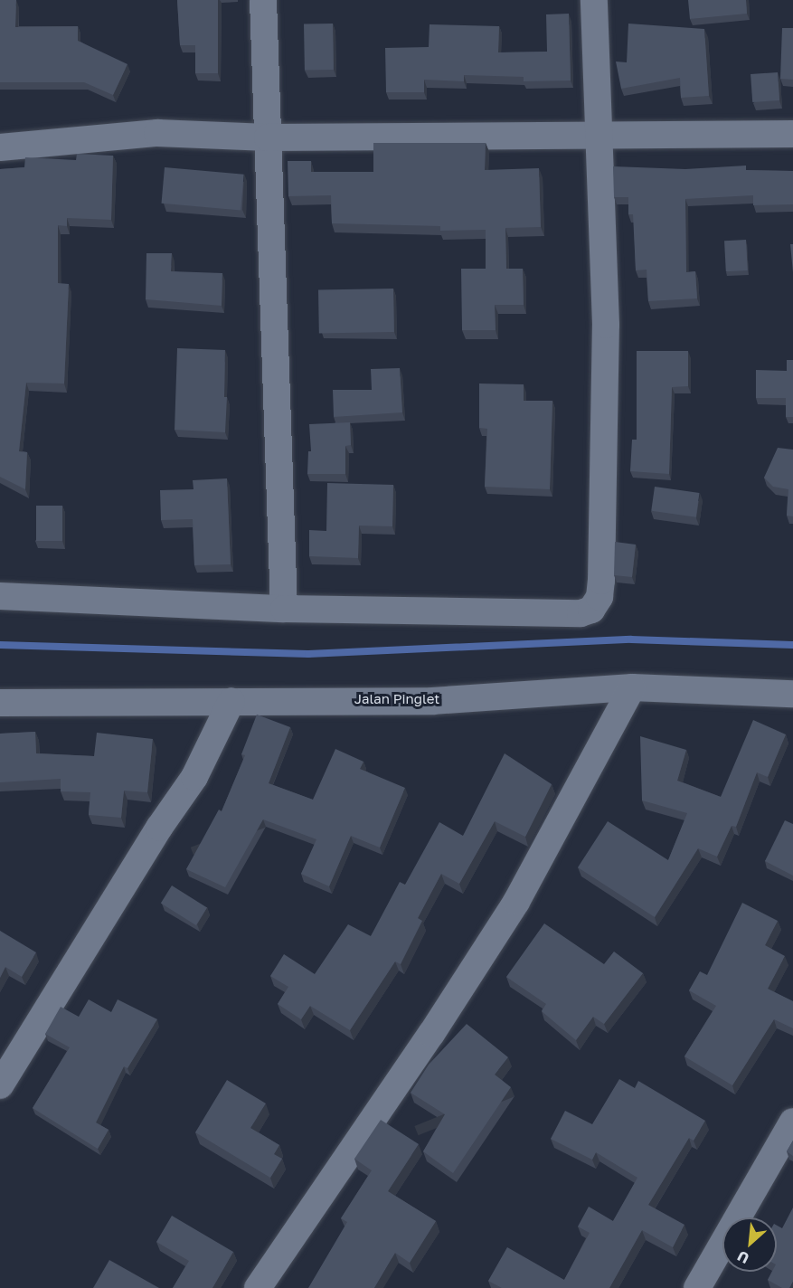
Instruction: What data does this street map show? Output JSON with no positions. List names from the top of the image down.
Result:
{
  "streets": {
    "street": ["Jalan Pinglet"]
  },
  "north": "bottom left"
}
